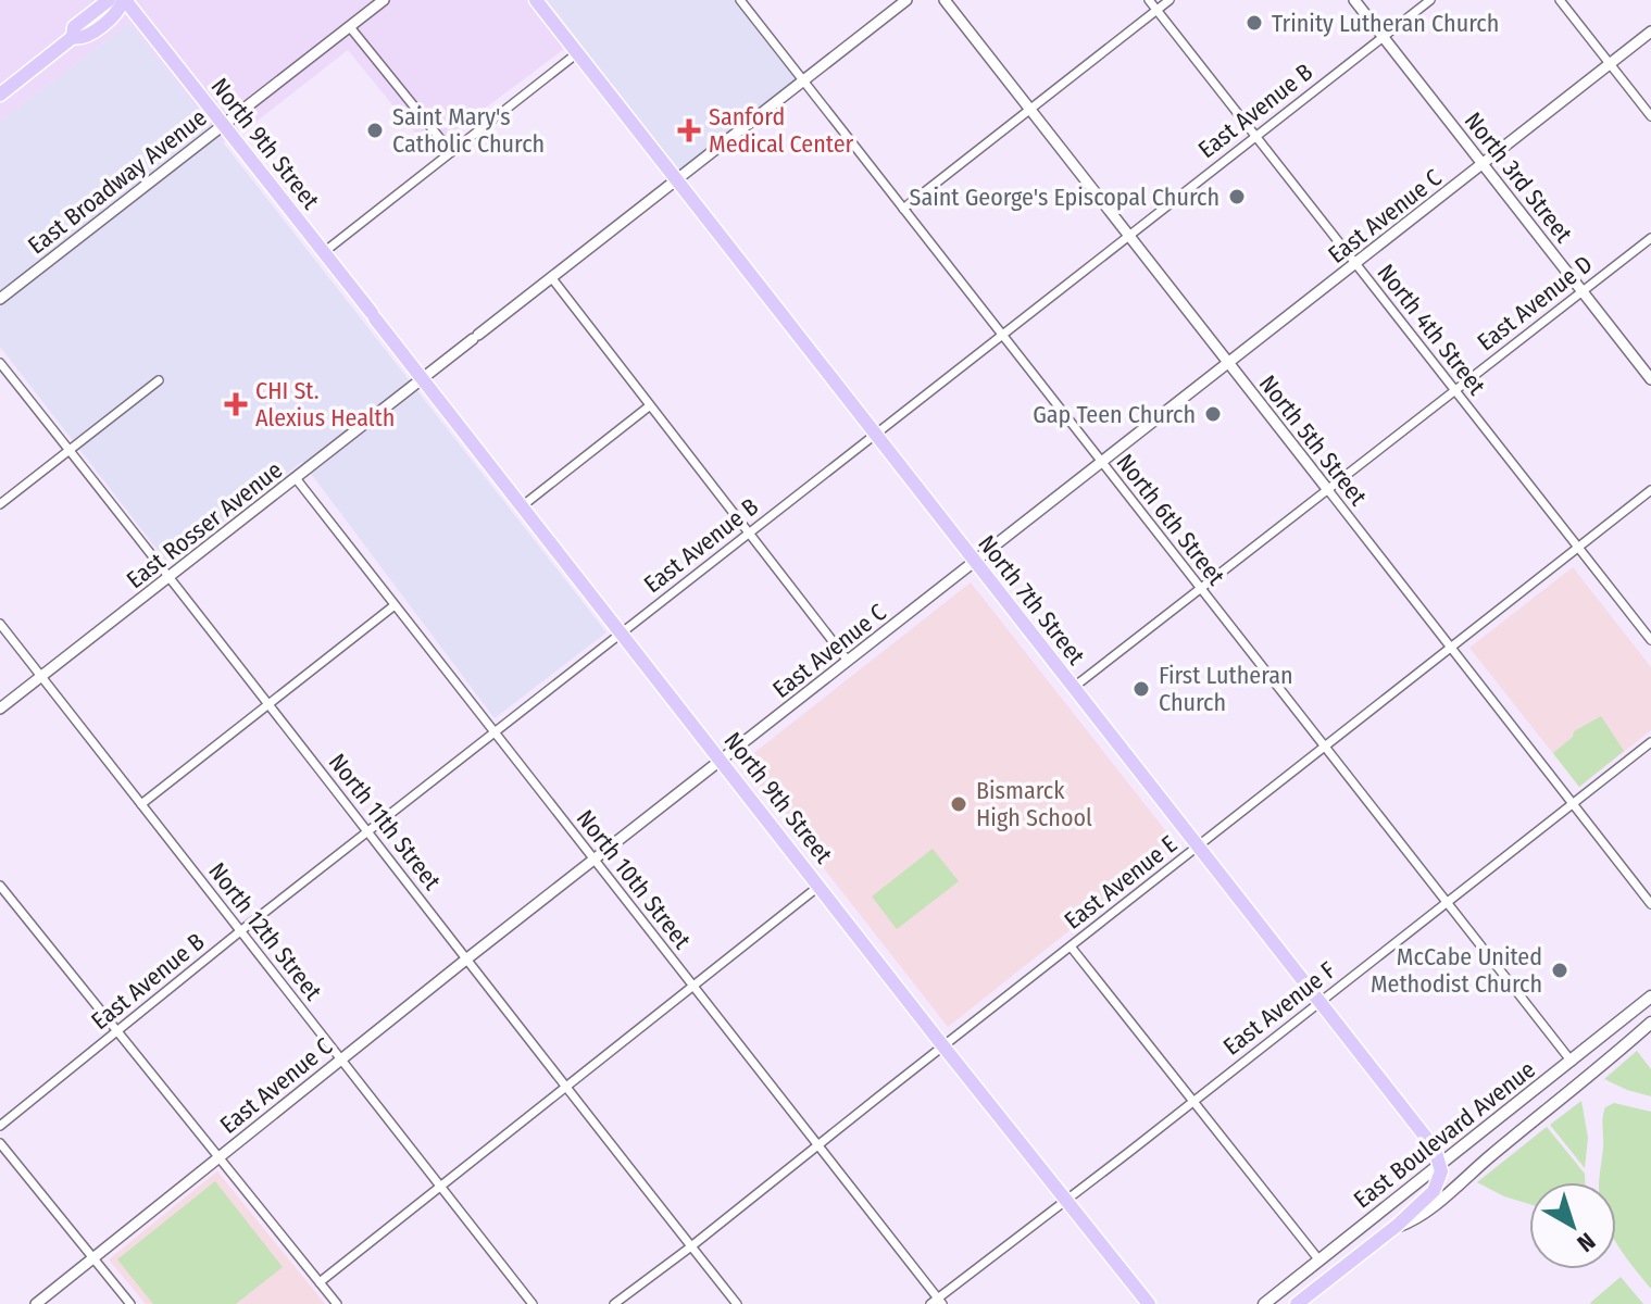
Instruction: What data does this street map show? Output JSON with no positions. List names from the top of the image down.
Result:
{
  "streets": {
    "main road": ["North 9th Street", "North 7th Street", "East Boulevard Avenue"],
    "street": [
      "East Avenue B",
      "North 3rd Street",
      "East Broadway Avenue",
      "East Avenue C",
      "East Avenue D",
      "North 4th Street",
      "North 5th Street",
      "North 6th Street",
      "East Rosser Avenue",
      "North 11th Street",
      "North 10th Street",
      "East Avenue E",
      "North 12th Street",
      "East Avenue F"
    ]
  },
  "crossings": [
    ["East Avenue B", "North 9th Street"],
    ["East Avenue B", "North 3rd Street"],
    ["East Avenue B", "North 4th Street"],
    ["East Avenue B", "North 5th Street"],
    ["East Avenue B", "North 6th Street"],
    ["East Avenue B", "North 7th Street"],
    ["East Avenue B", "North 11th Street"],
    ["East Avenue B", "North 10th Street"],
    ["East Avenue B", "North 12th Street"],
    ["North 9th Street", "East Broadway Avenue"],
    ["North 9th Street", "East Avenue C"],
    ["North 9th Street", "East Rosser Avenue"],
    ["North 9th Street", "East Avenue E"],
    ["North 9th Street", "East Avenue F"],
    ["North 3rd Street", "East Avenue C"],
    ["North 3rd Street", "East Avenue D"],
    ["East Avenue C", "North 4th Street"],
    ["East Avenue C", "North 5th Street"],
    ["East Avenue C", "North 6th Street"],
    ["East Avenue C", "North 7th Street"],
    ["East Avenue C", "North 11th Street"],
    ["East Avenue C", "North 10th Street"],
    ["East Avenue C", "North 12th Street"],
    ["East Avenue D", "North 4th Street"],
    ["East Avenue D", "North 5th Street"],
    ["East Avenue D", "North 6th Street"],
    ["East Avenue D", "North 7th Street"],
    ["North 4th Street", "East Avenue E"],
    ["North 5th Street", "East Avenue E"],
    ["North 5th Street", "East Avenue F"],
    ["North 6th Street", "East Rosser Avenue"],
    ["North 6th Street", "East Avenue E"],
    ["North 6th Street", "East Avenue F"],
    ["North 6th Street", "East Boulevard Avenue"],
    ["East Rosser Avenue", "North 7th Street"],
    ["East Rosser Avenue", "North 11th Street"],
    ["East Rosser Avenue", "North 10th Street"],
    ["East Rosser Avenue", "North 12th Street"],
    ["North 7th Street", "East Avenue E"],
    ["North 7th Street", "East Avenue F"],
    ["North 7th Street", "East Boulevard Avenue"],
    ["North 11th Street", "East Avenue E"],
    ["North 10th Street", "East Avenue E"],
    ["North 10th Street", "East Avenue F"]
  ],
  "places": {
    "other": [
      "Trinity Lutheran Church",
      "Saint Mary's Catholic Church",
      "Saint George's Episcopal Church",
      "Gap Teen Church",
      "First Lutheran Church",
      "Bismarck High School",
      "McCabe United Methodist Church"
    ],
    "health": ["Sanford Medical Center", "CHI St. Alexius Health"]
  },
  "north": "bottom right"
}
